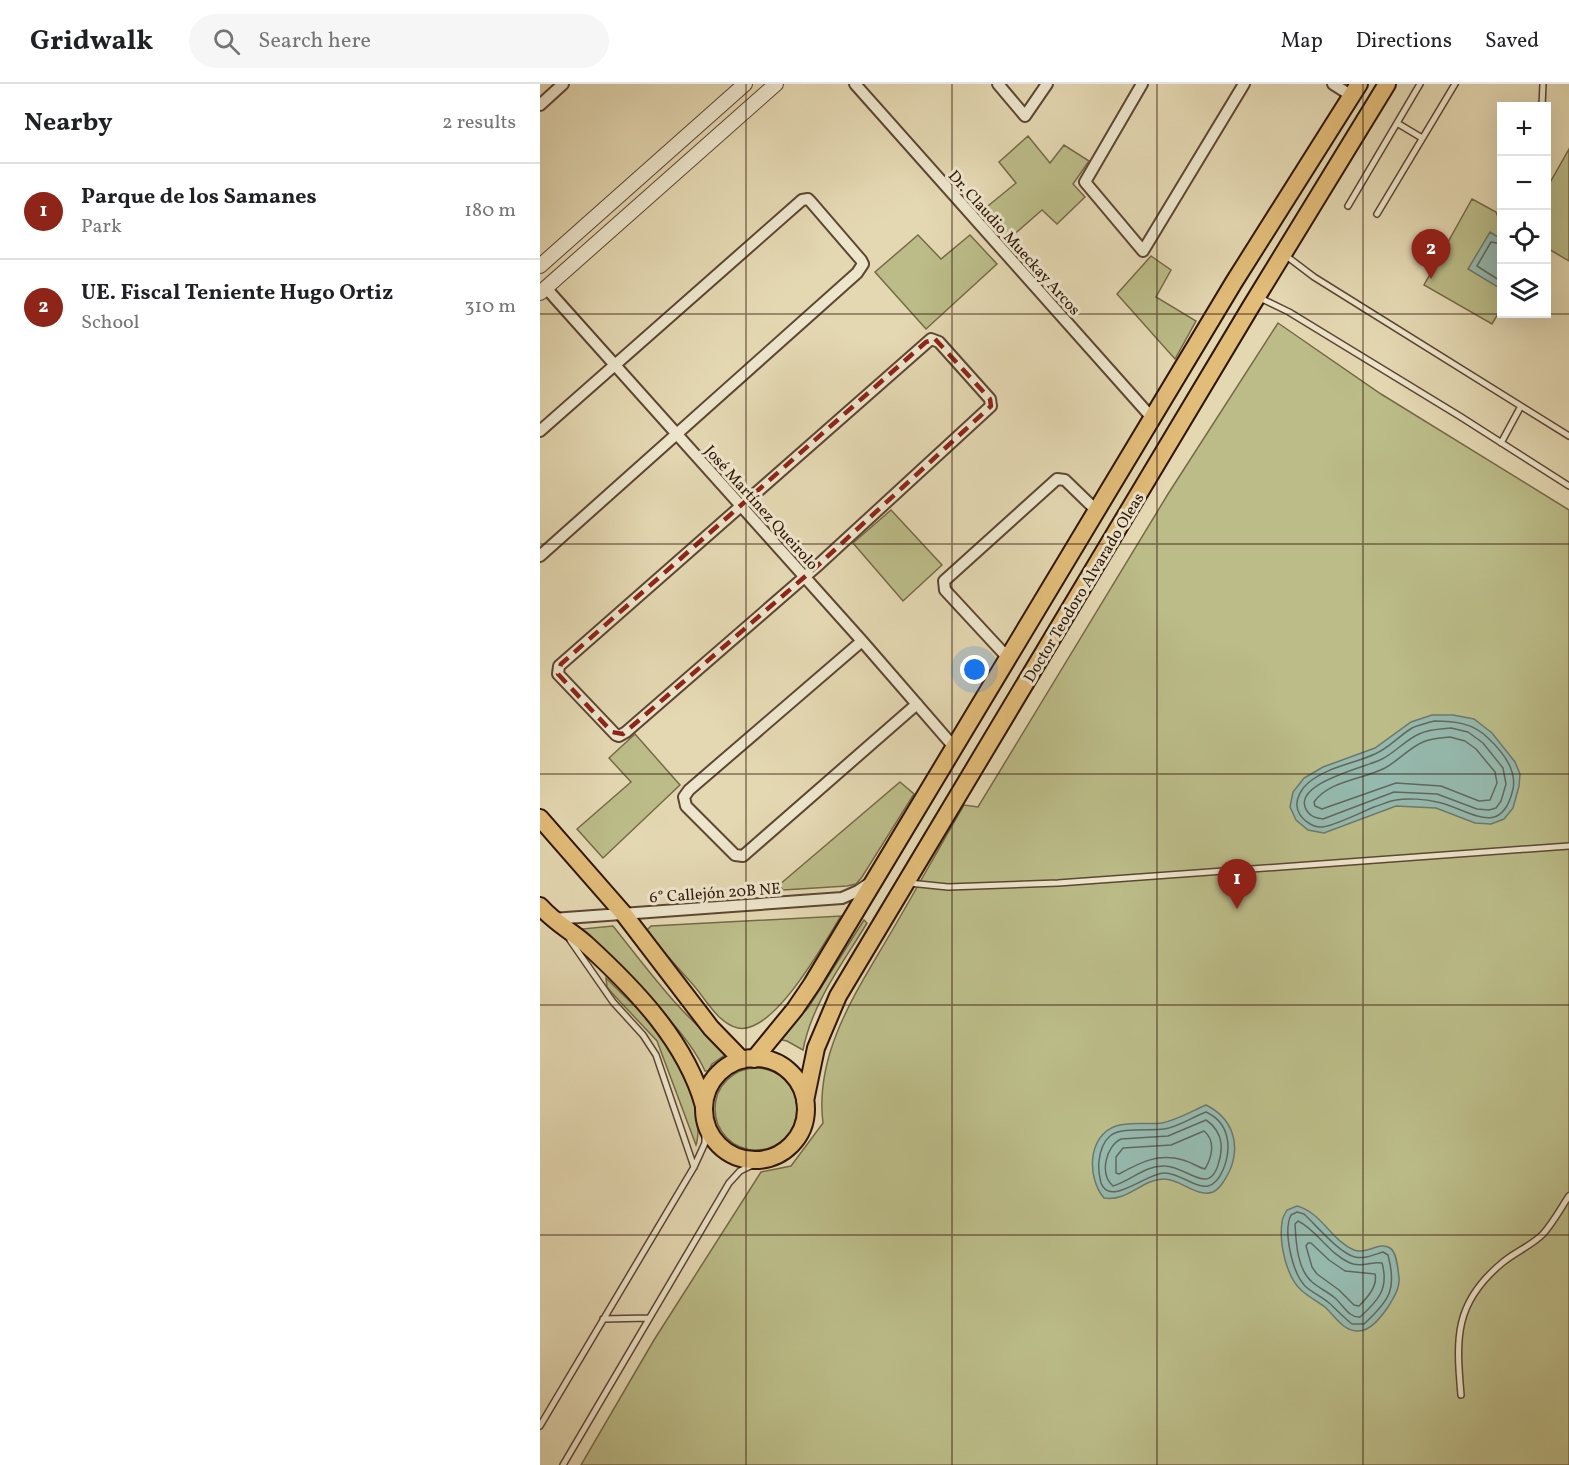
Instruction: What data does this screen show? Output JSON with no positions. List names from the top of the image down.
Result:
{
  "streets": {
    "main road": ["Doctor Teodoro Alvarado Oleas"],
    "street": ["Dr. Claudio Mueckay Arcos", "José Martínez Queirolo", "6° Callejón 20B NE"]
  },
  "crossings": [
    ["Dr. Claudio Mueckay Arcos", "Doctor Teodoro Alvarado Oleas"],
    ["José Martínez Queirolo", "Doctor Teodoro Alvarado Oleas"],
    ["Doctor Teodoro Alvarado Oleas", "6° Callejón 20B NE"]
  ],
  "page": {
    "header": "Gridwalk",
    "search": "Search here",
    "nav": ["Map", "Directions", "Saved"],
    "heading": ["Nearby", "2 results"],
    "map_buttons": ["+", "−"],
    "list": [
      {
        "mark": "1",
        "name": "Parque de los Samanes",
        "note": "Park",
        "value": "180 m"
      },
      {
        "mark": "2",
        "name": "UE. Fiscal Teniente Hugo Ortiz",
        "note": "School",
        "value": "310 m"
      }
    ],
    "pins": ["2", "1"]
  }
}
